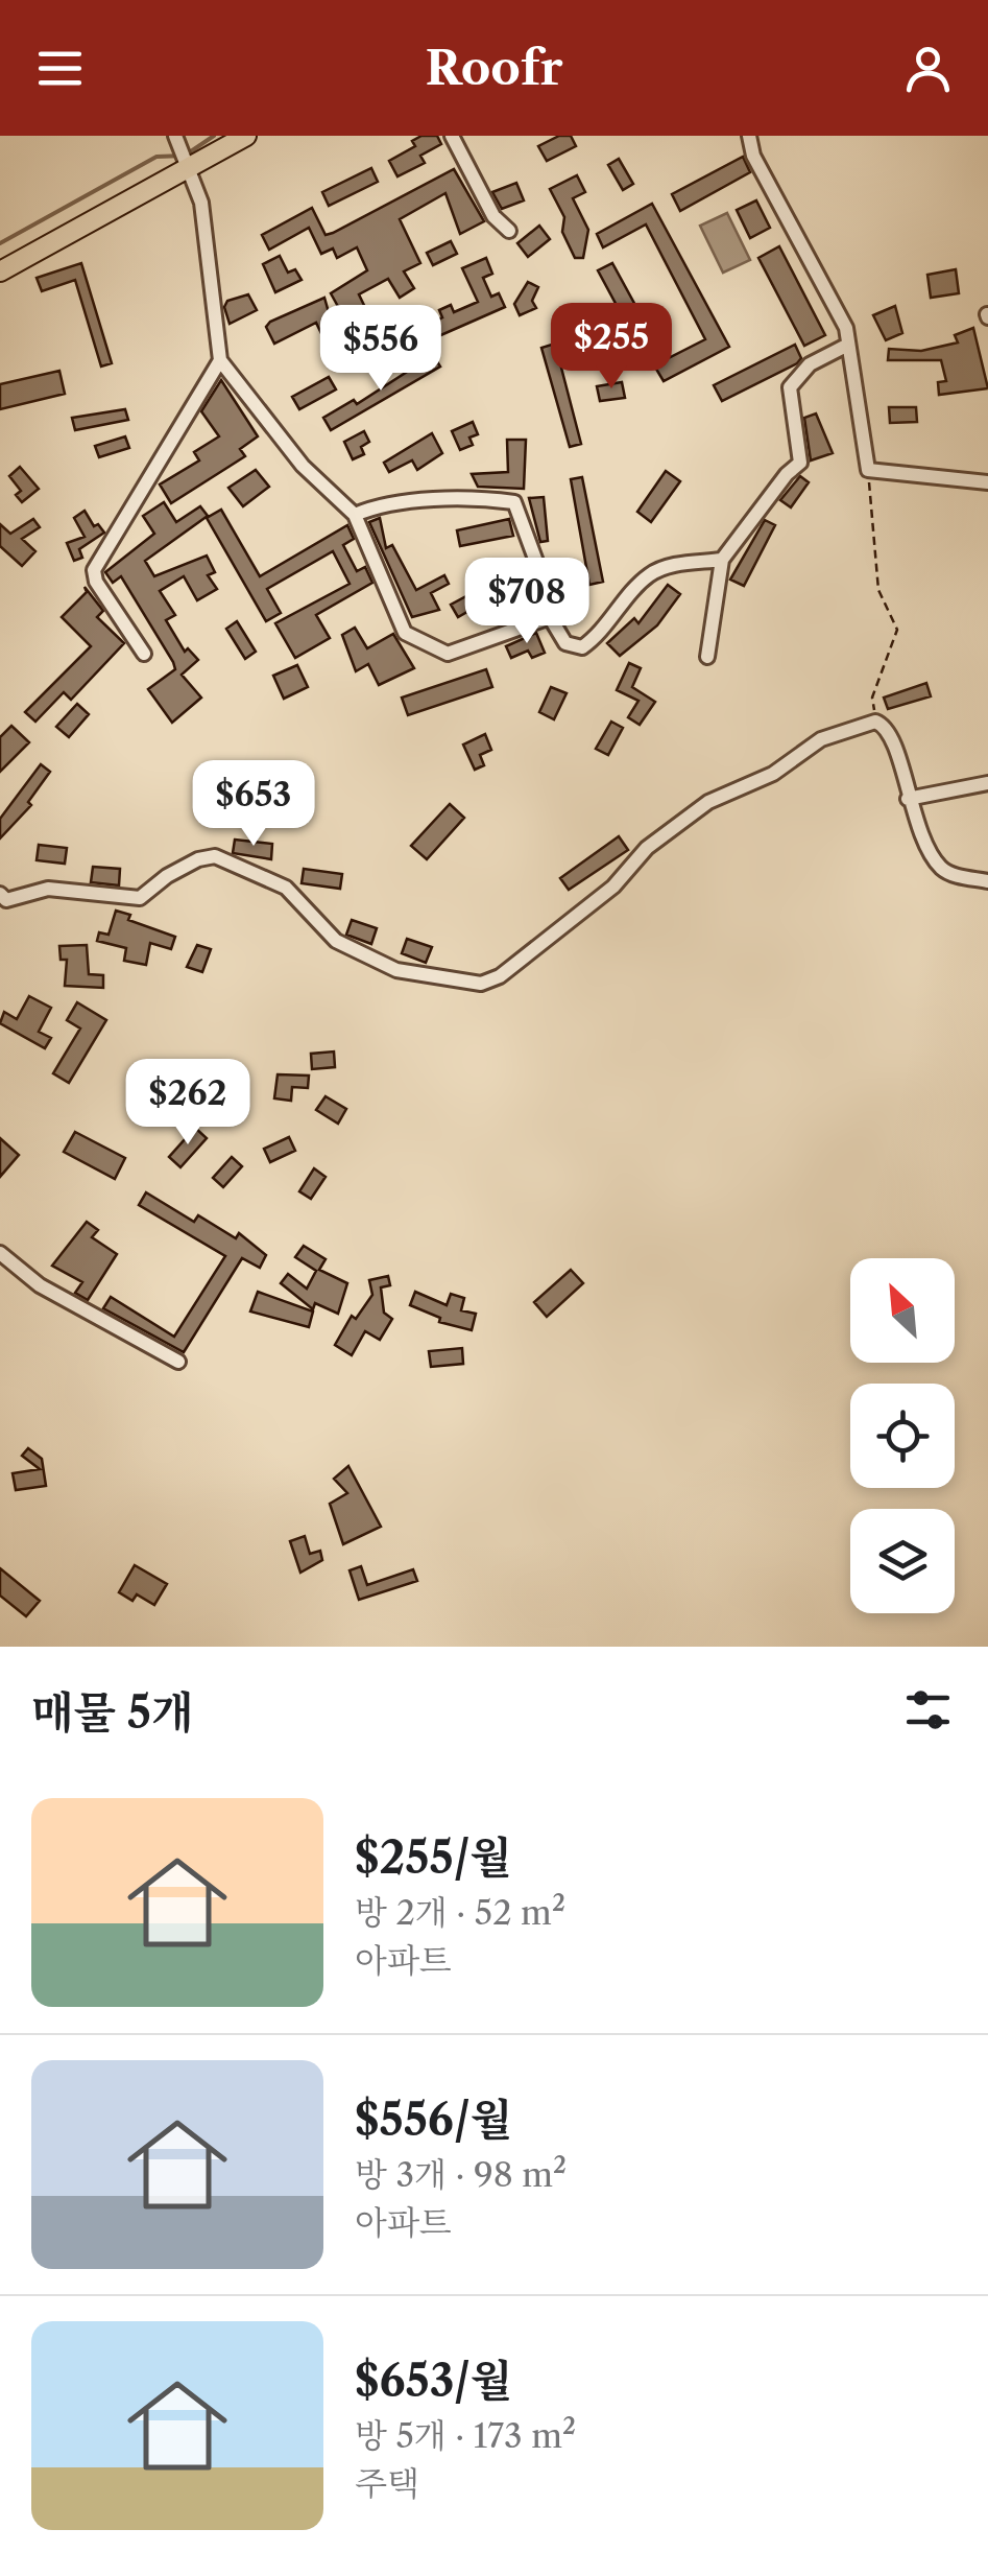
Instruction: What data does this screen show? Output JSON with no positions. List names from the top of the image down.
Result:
{
  "north": "top left",
  "page": {
    "header": "Roofr",
    "price": [
      "$255",
      "$556",
      "$708",
      "$653",
      "$262"
    ],
    "heading": "매물 5개",
    "list": [
      {
        "name": "$255/월",
        "note": "방 2개 · 52 m² · 아파트"
      },
      {
        "name": "$556/월",
        "note": "방 3개 · 98 m² · 아파트"
      },
      {
        "name": "$653/월",
        "note": "방 5개 · 173 m² · 주택"
      }
    ]
  }
}
